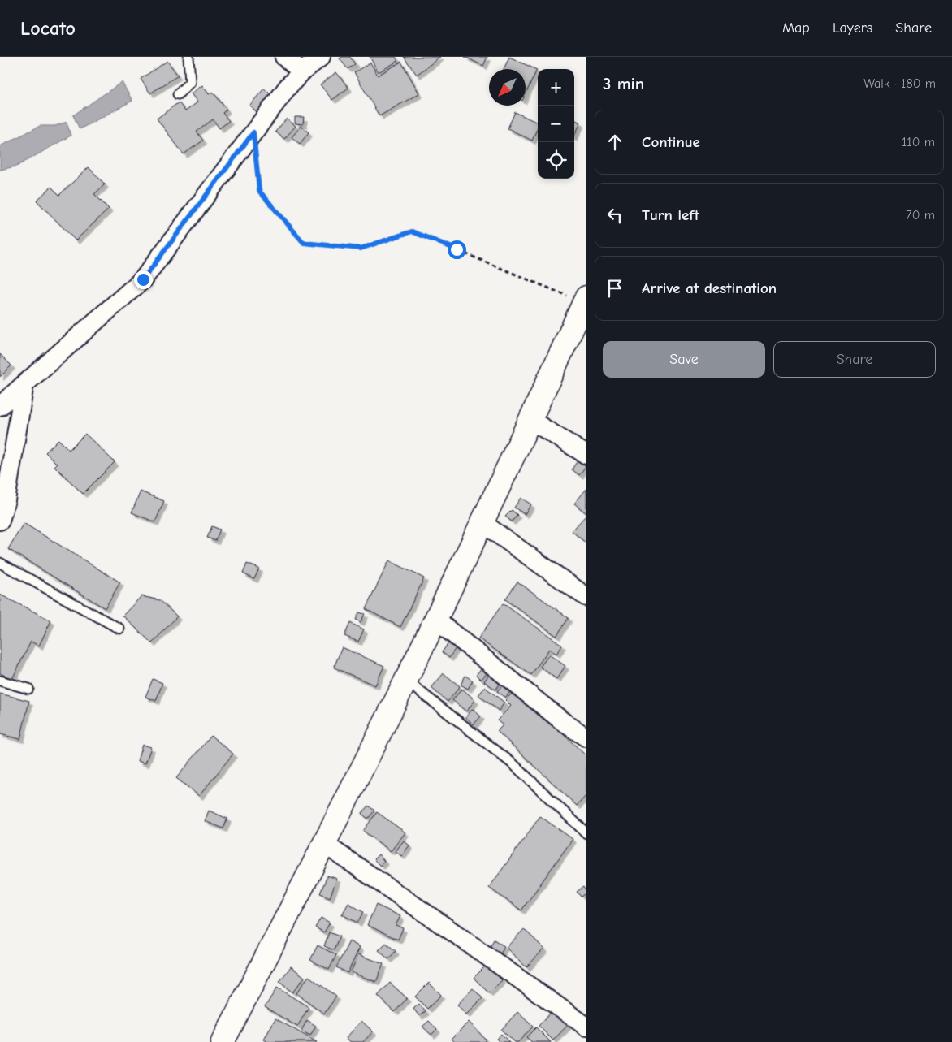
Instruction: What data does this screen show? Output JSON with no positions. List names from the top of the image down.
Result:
{
  "north": "bottom left",
  "page": {
    "header": "Locato",
    "nav": ["Map", "Layers", "Share"],
    "heading": ["3 min", "Walk · 180 m"],
    "map_buttons": ["+", "−"],
    "list": [
      ["Continue", "110 m"],
      ["Turn left", "70 m"],
      "Arrive at destination"
    ],
    "buttons": ["Save", "Share"]
  }
}
